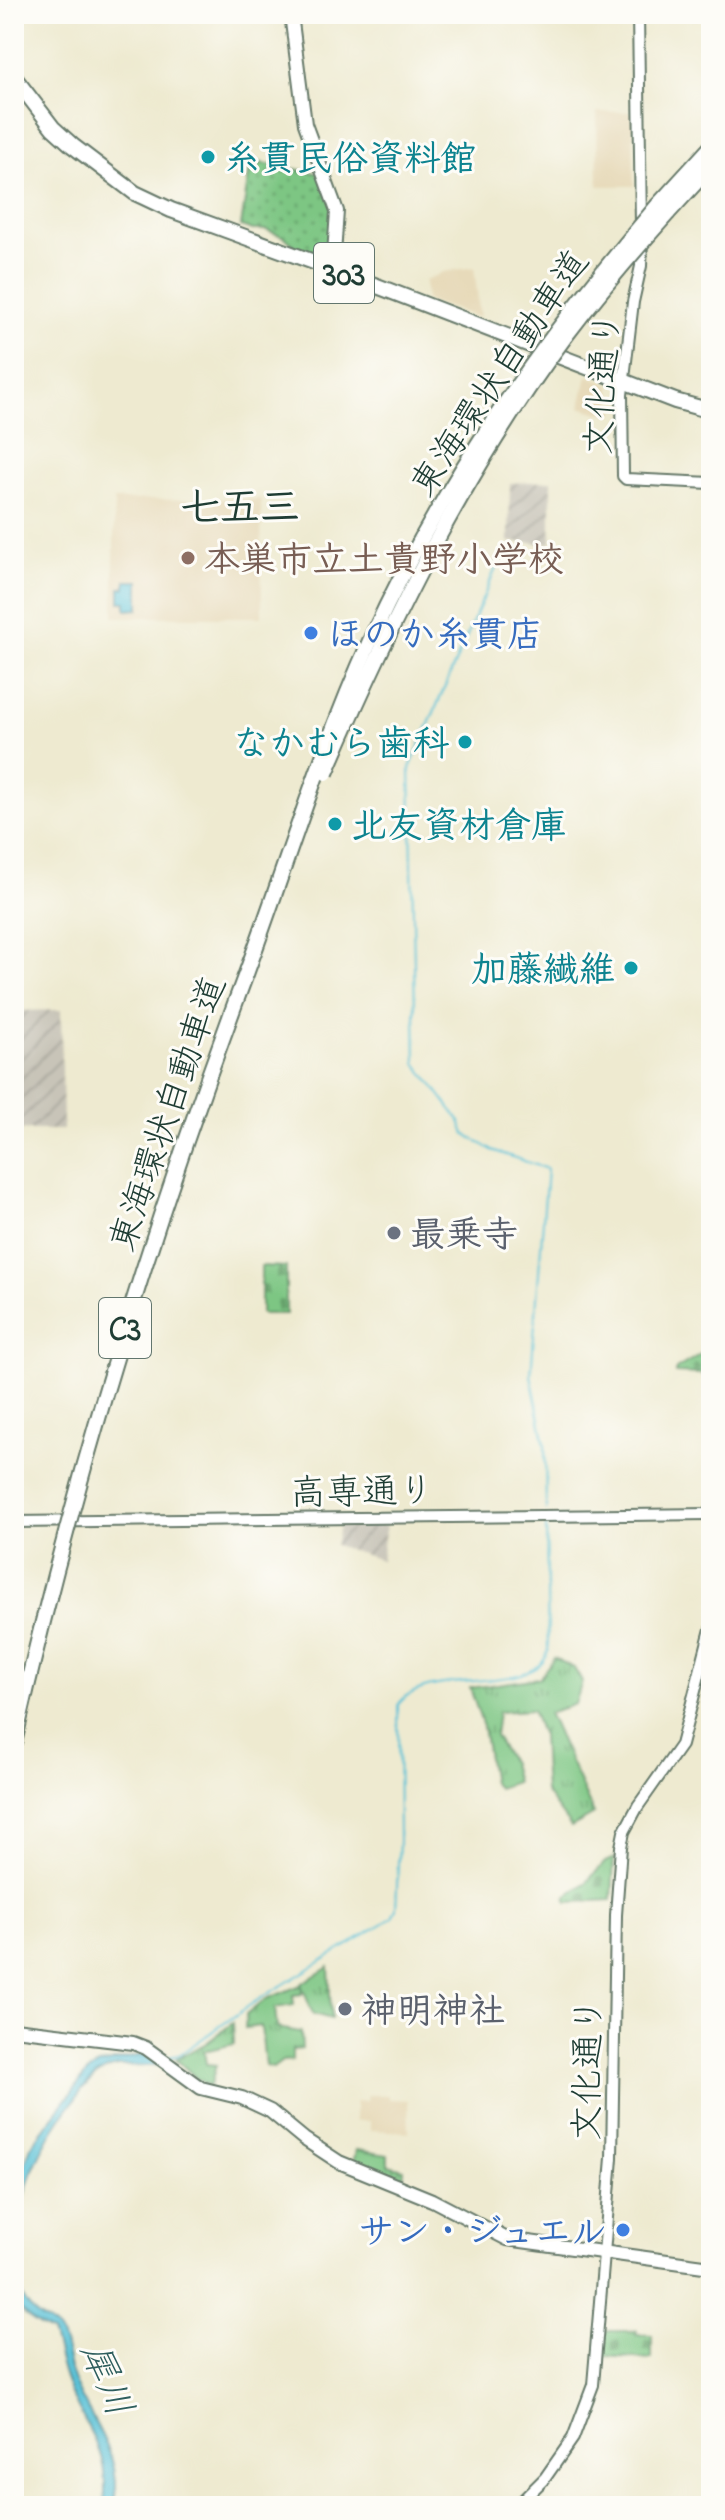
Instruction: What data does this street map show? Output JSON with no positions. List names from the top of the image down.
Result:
{
  "streets": {
    "highway": ["303", "東海環状自動車道", "C3"],
    "street": ["文化通り", "高専通り"]
  },
  "crossings": [
    ["303", "文化通り"]
  ],
  "districts": ["七五三"],
  "water": ["犀川"],
  "places": [
    "糸貫民俗資料館",
    "本巣市立土貴野小学校",
    "ほのか糸貫店",
    "なかむら歯科",
    "北友資材倉庫",
    "加藤繊維",
    "最乗寺",
    "神明神社",
    "サン・ジュエル"
  ]
}
